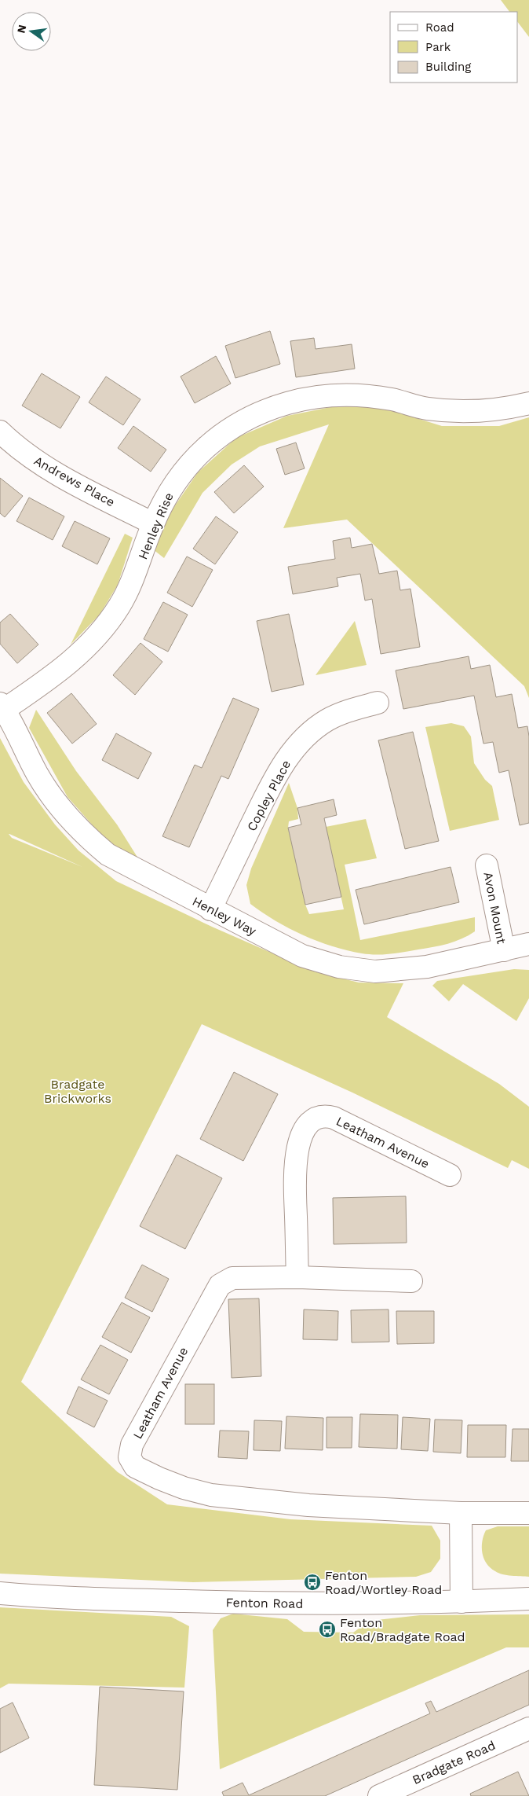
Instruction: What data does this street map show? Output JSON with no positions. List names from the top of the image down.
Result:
{
  "streets": {
    "street": [
      "Andrews Place",
      "Henley Rise",
      "Copley Place",
      "Avon Mount",
      "Henley Way",
      "Leatham Avenue",
      "Fenton Road",
      "Bradgate Road"
    ]
  },
  "crossings": [
    ["Andrews Place", "Henley Rise"],
    ["Henley Rise", "Henley Way"],
    ["Copley Place", "Henley Way"],
    ["Avon Mount", "Henley Way"]
  ],
  "parks": ["Bradgate Brickworks"],
  "places": {
    "bus stop": ["Fenton Road/Wortley Road", "Fenton Road/Bradgate Road"]
  },
  "legend": ["Road", "Park", "Building"],
  "north": "left"
}
